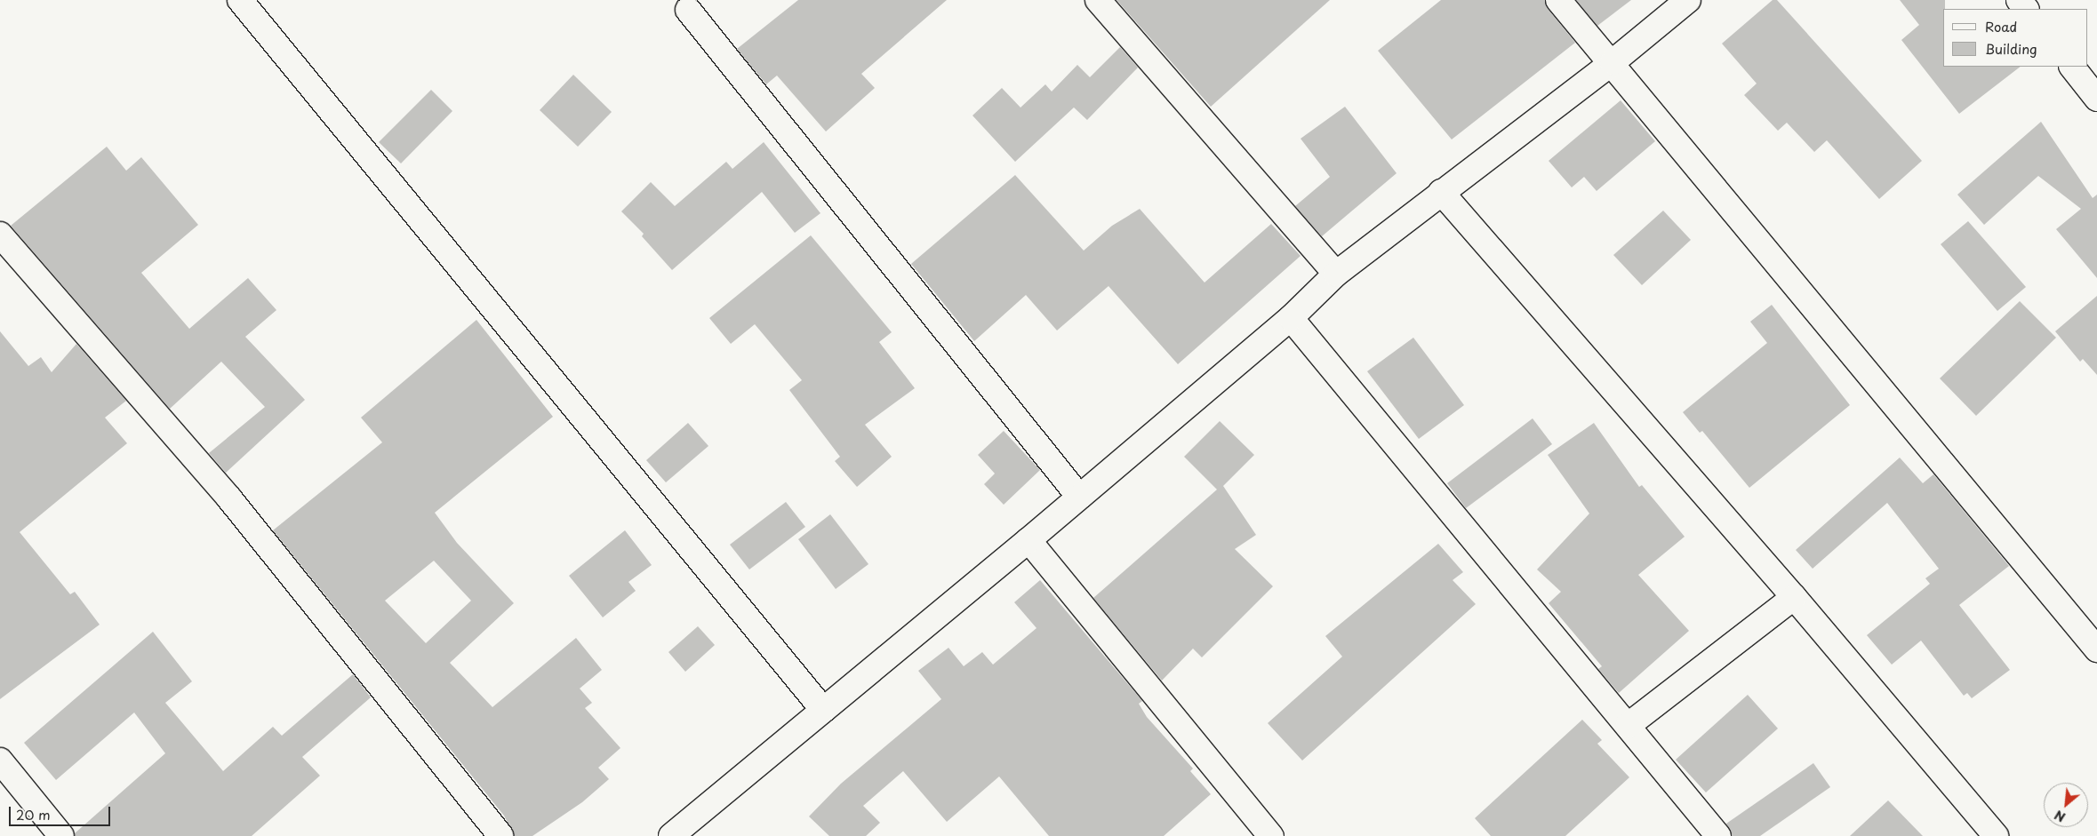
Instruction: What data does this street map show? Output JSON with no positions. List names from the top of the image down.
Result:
{
  "legend": ["Road", "Building"],
  "scale_bar": "20 m",
  "north": "bottom left"
}
